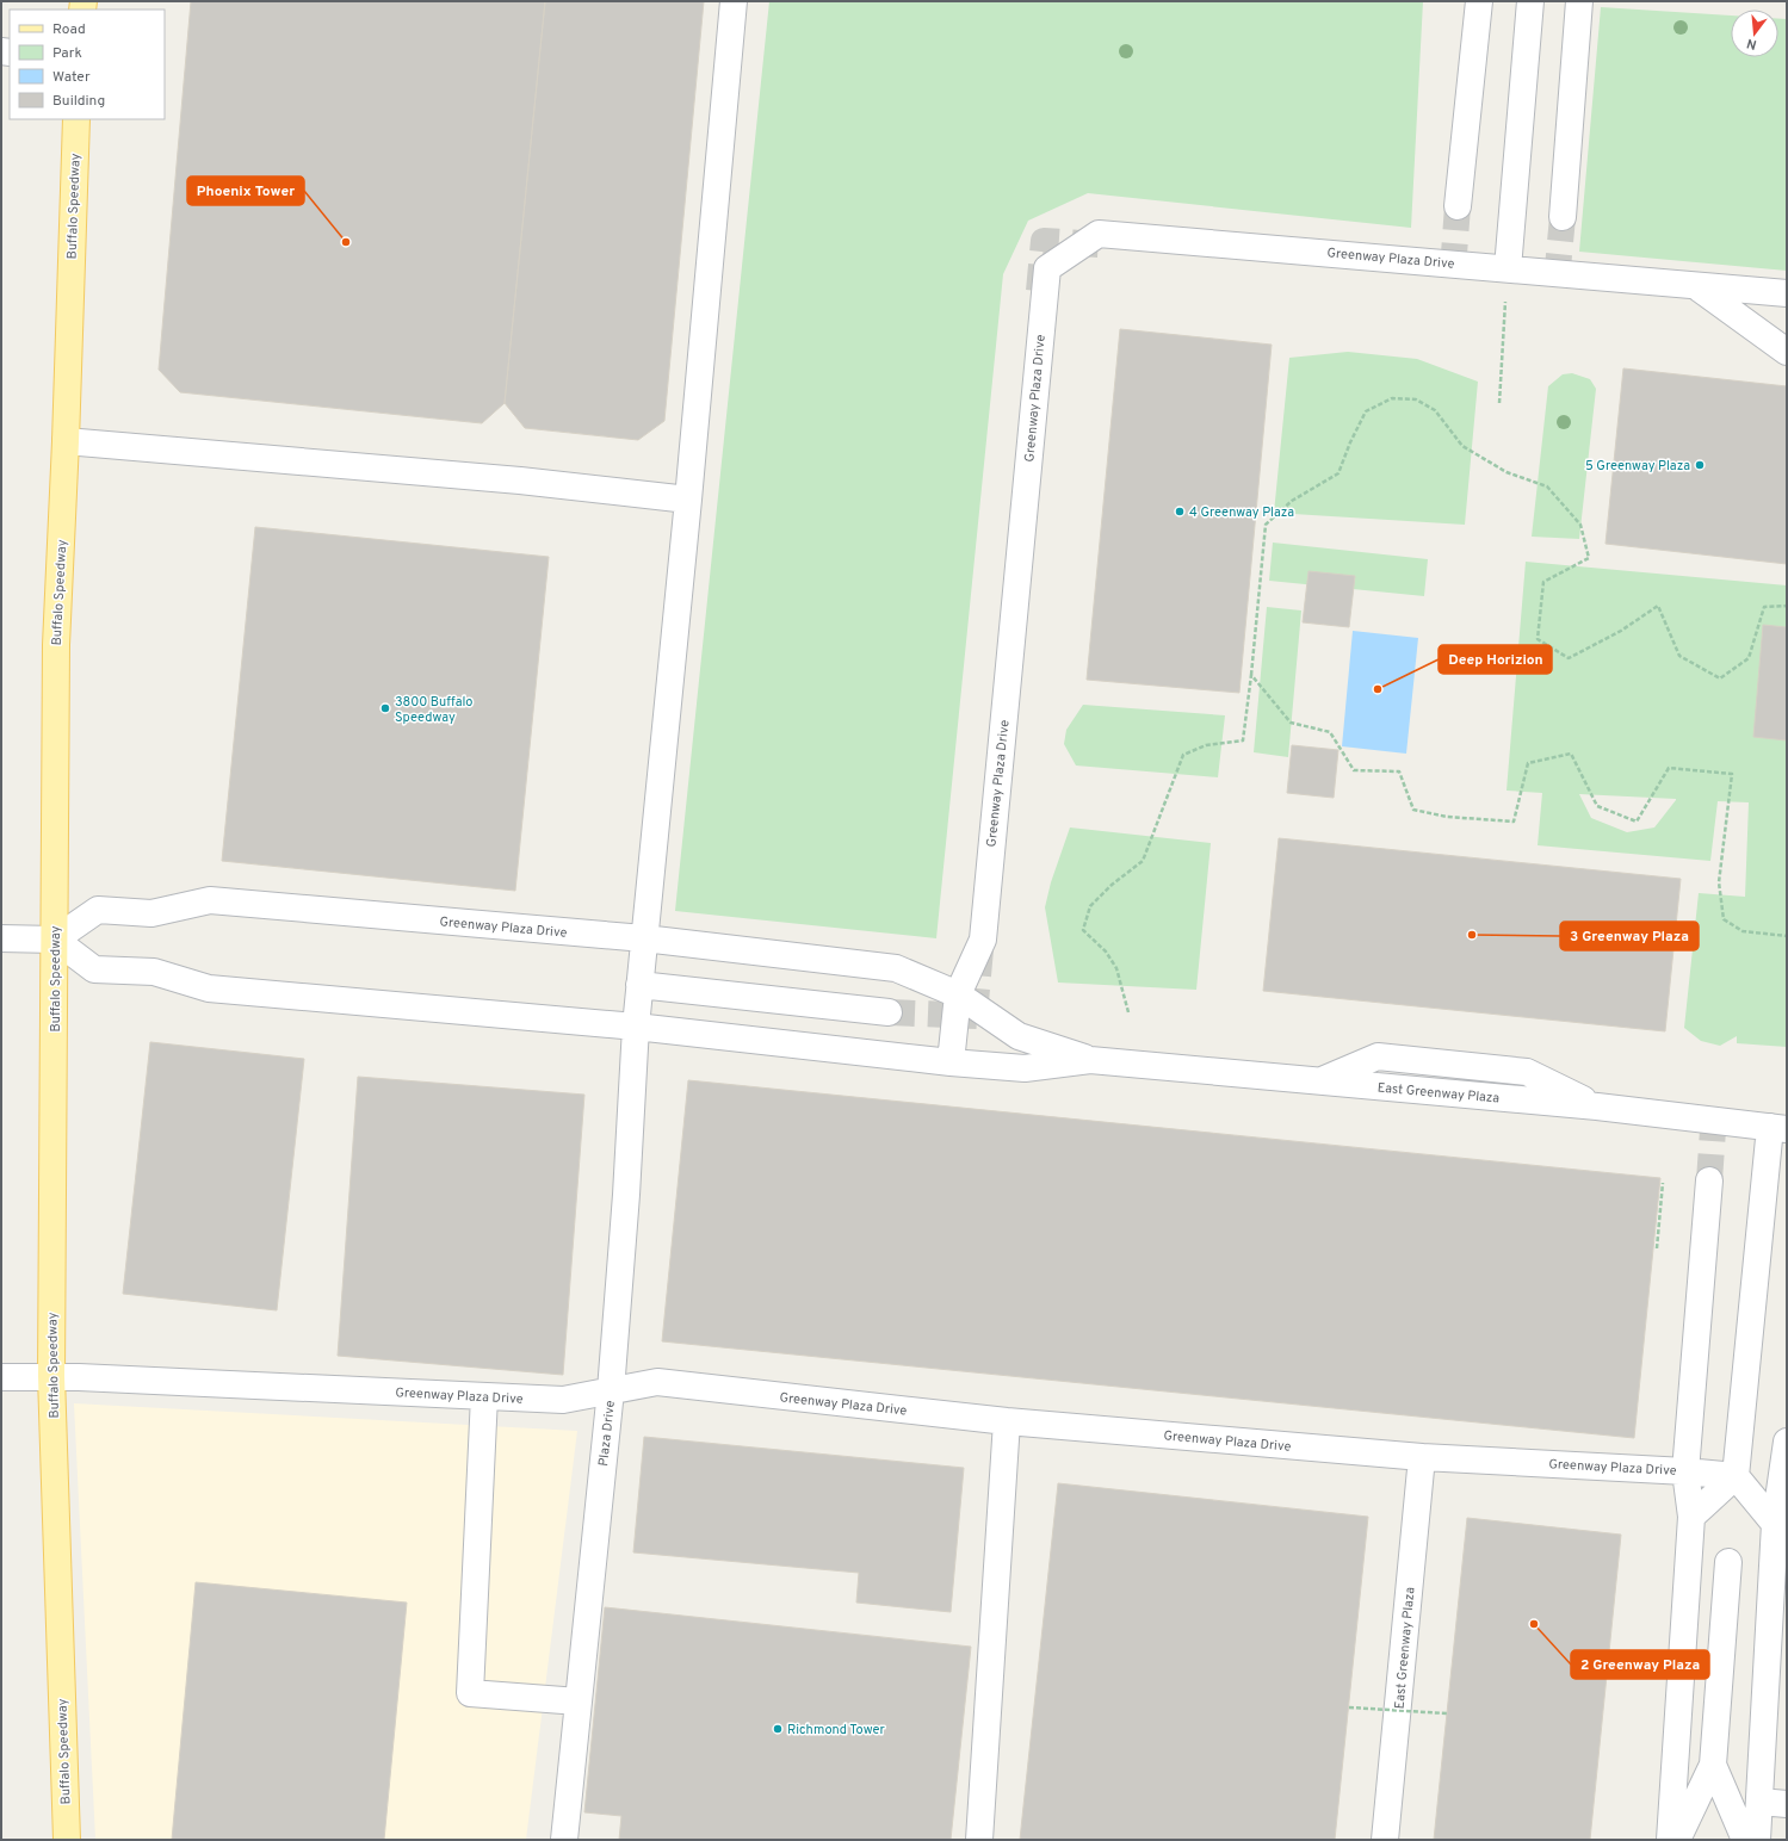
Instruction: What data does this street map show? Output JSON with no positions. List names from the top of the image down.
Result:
{
  "streets": {
    "main road": ["Buffalo Speedway"],
    "street": ["Greenway Plaza Drive", "East Greenway Plaza", "Plaza Drive"]
  },
  "crossings": [
    ["Buffalo Speedway", "Greenway Plaza Drive"],
    ["Greenway Plaza Drive", "East Greenway Plaza"],
    ["Greenway Plaza Drive", "Plaza Drive"]
  ],
  "places": [
    "Phoenix Tower",
    "5 Greenway Plaza",
    "4 Greenway Plaza",
    "Deep Horizion",
    "3800 Buffalo Speedway",
    "3 Greenway Plaza",
    "2 Greenway Plaza",
    "Richmond Tower"
  ],
  "legend": [
    "Road",
    "Park",
    "Water",
    "Building"
  ],
  "north": "bottom"
}
